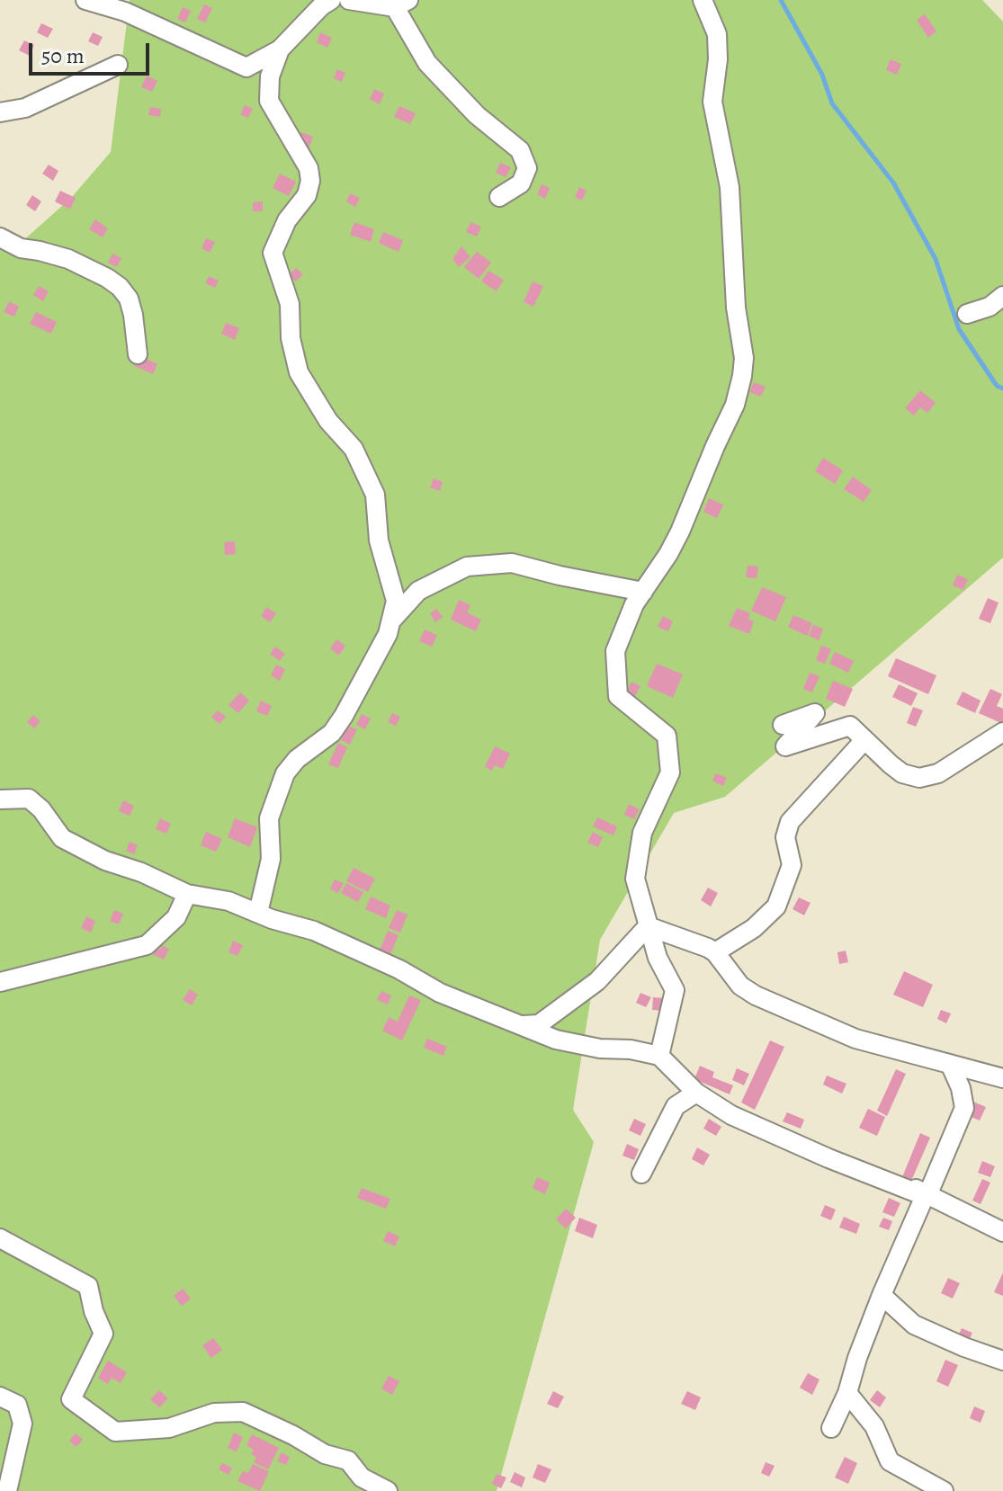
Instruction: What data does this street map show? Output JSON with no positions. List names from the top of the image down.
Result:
{
  "scale_bar": "50 m"
}
